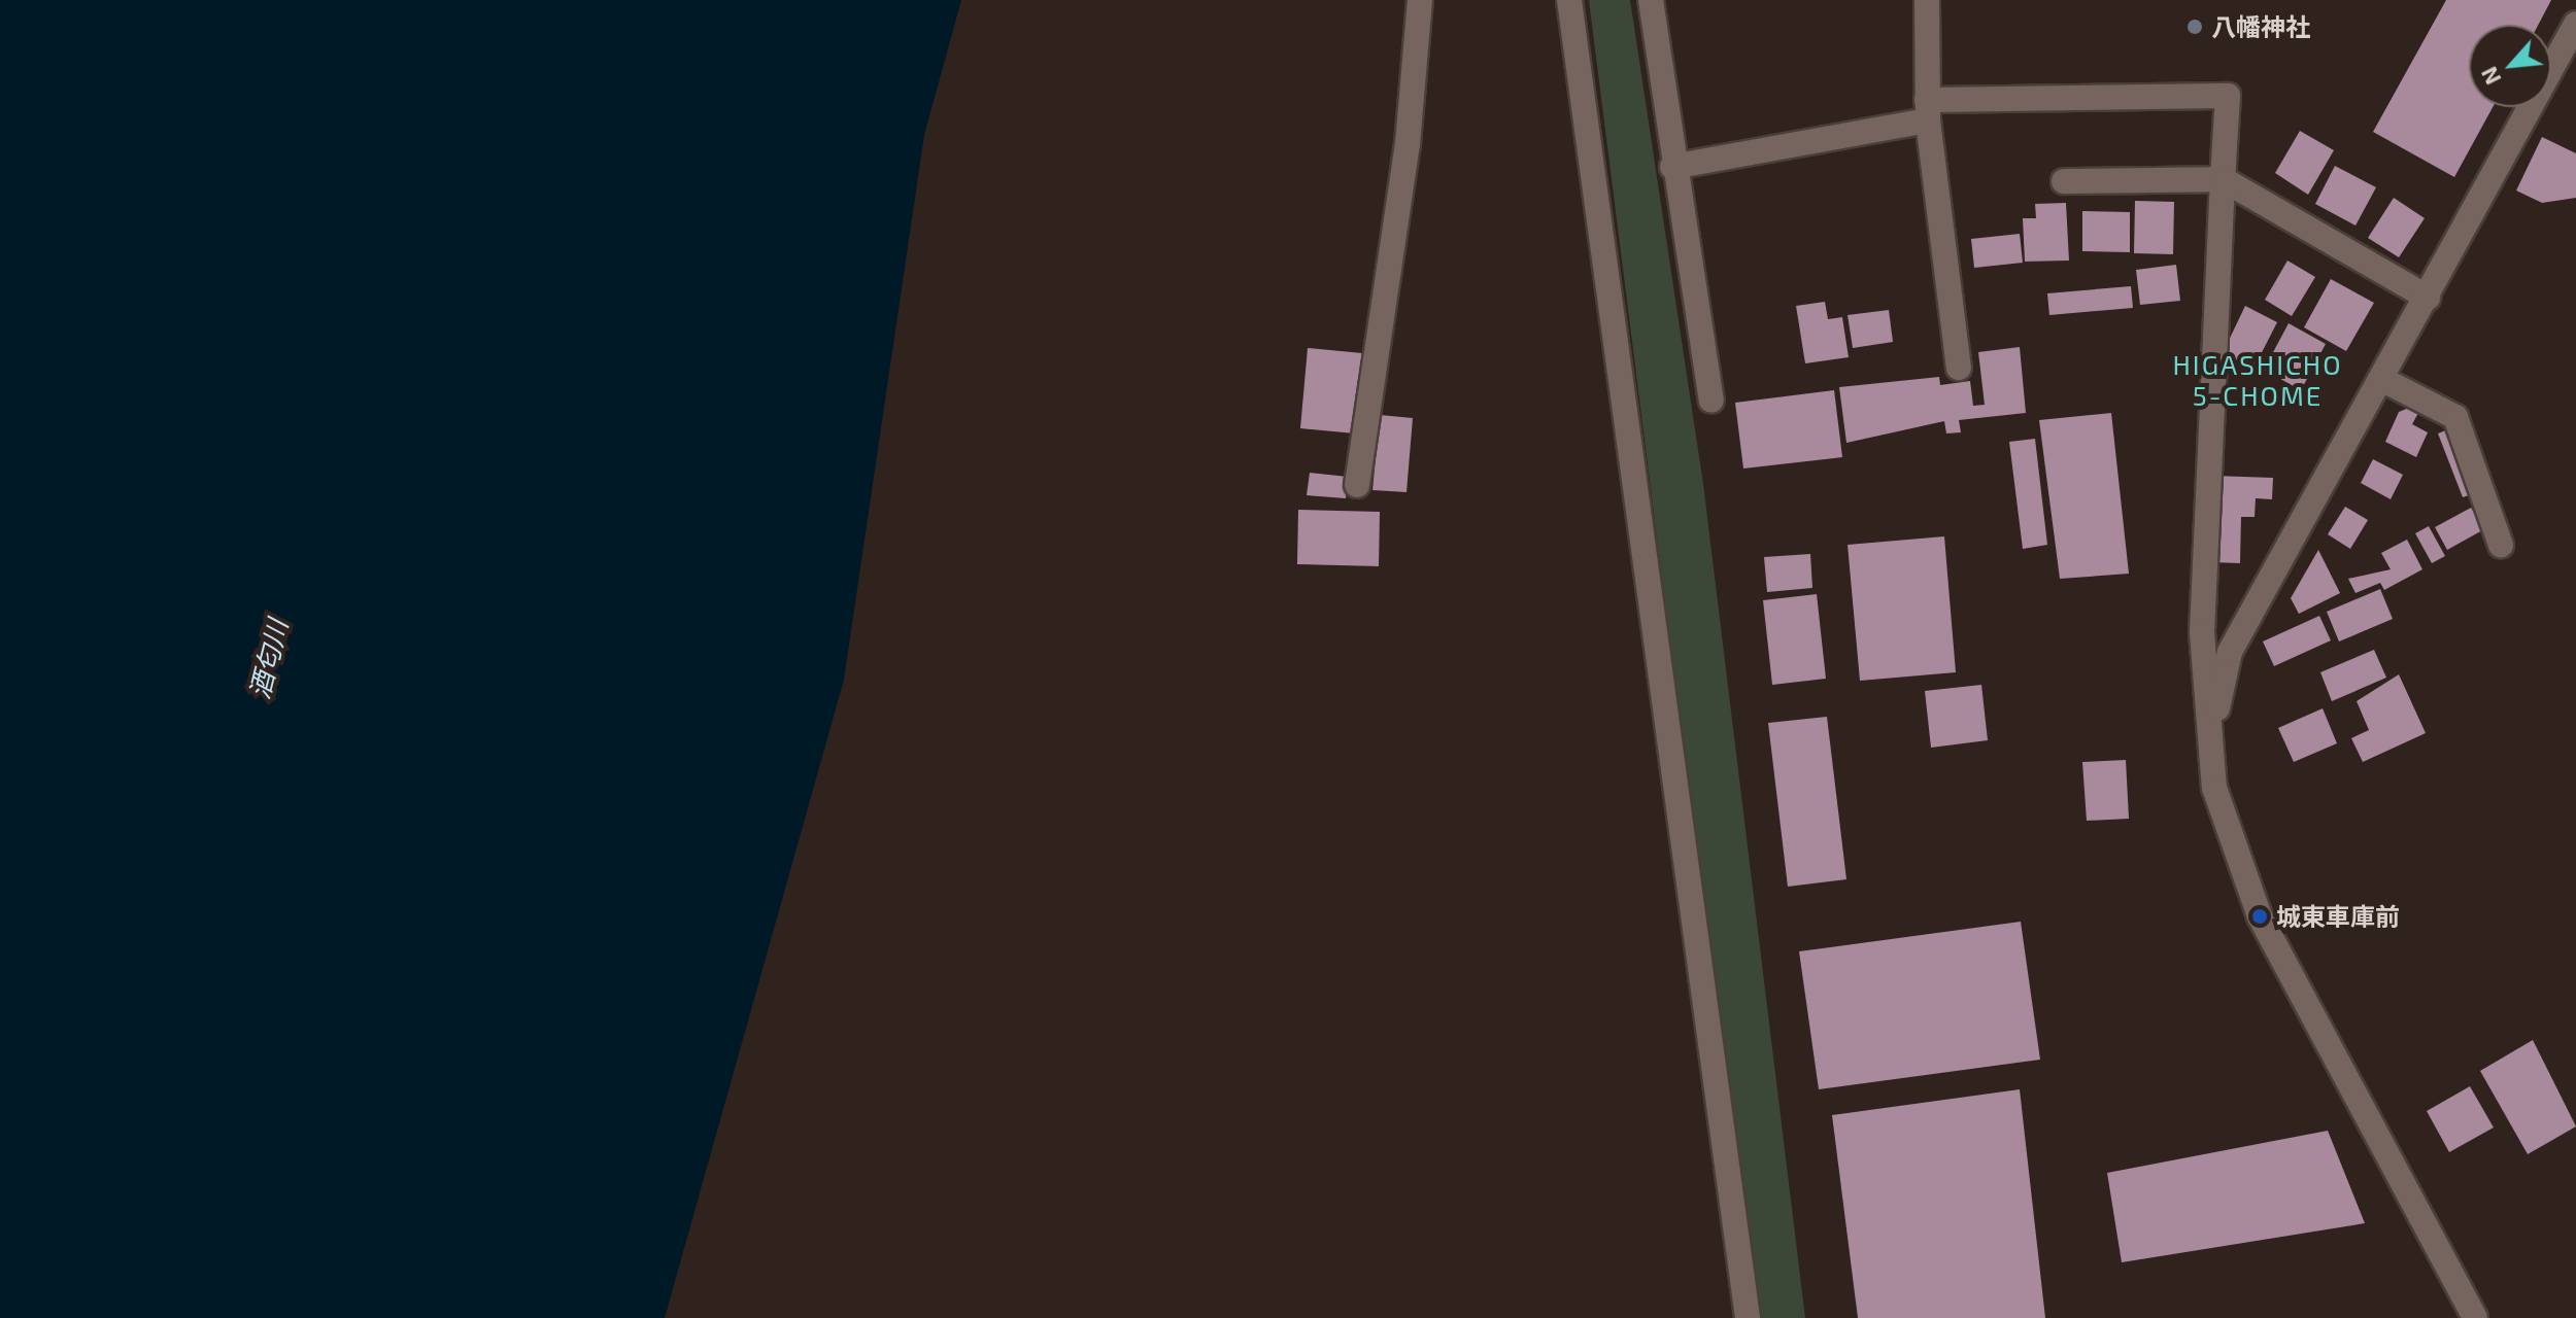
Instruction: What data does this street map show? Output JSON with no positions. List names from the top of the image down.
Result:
{
  "districts": ["HIGASHICHO 5-CHOME"],
  "water": ["酒匂川"],
  "places": ["八幡神社", "城東車庫前"],
  "north": "bottom left"
}
